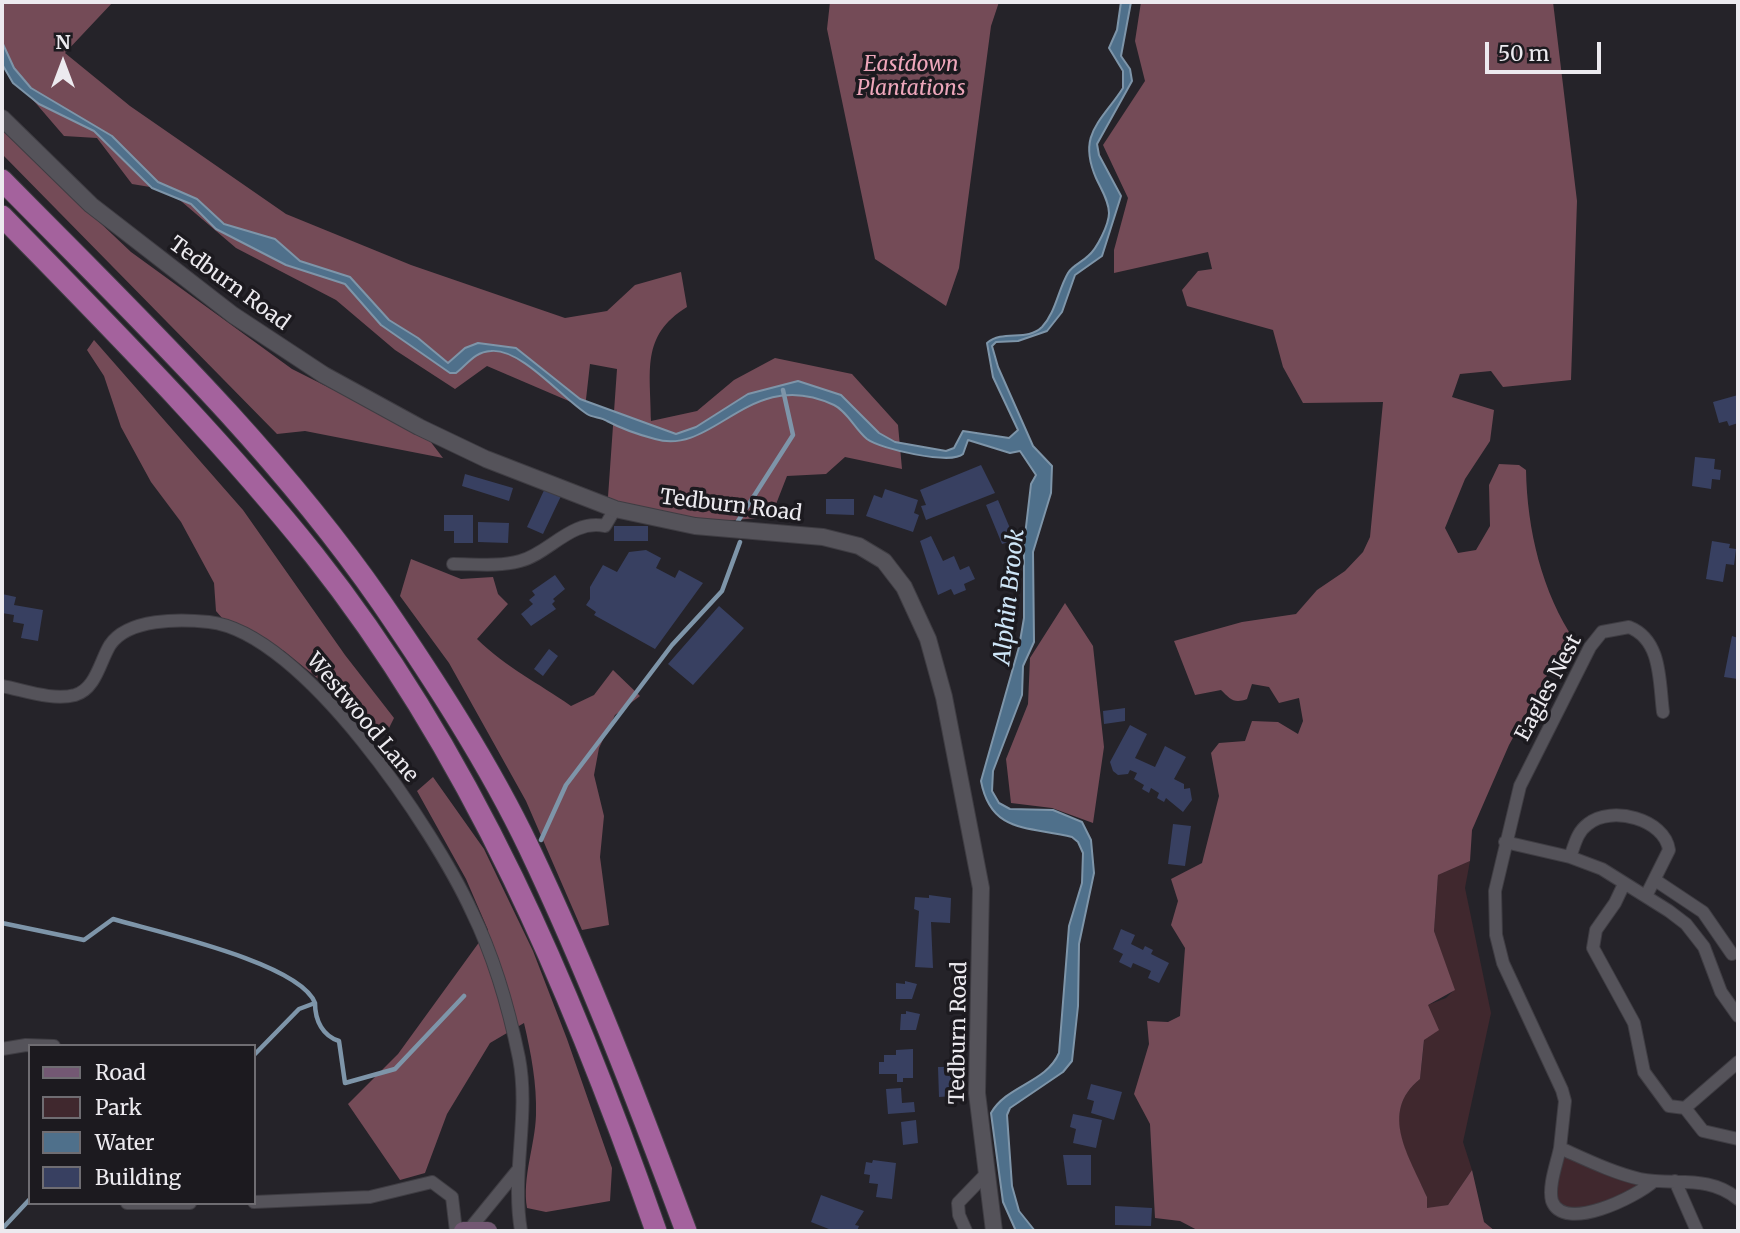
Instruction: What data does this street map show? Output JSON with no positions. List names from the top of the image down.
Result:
{
  "streets": {
    "street": ["Tedburn Road", "Eagles Nest", "Westwood Lane"]
  },
  "water": ["Alphin Brook"],
  "parks": ["Eastdown Plantations"],
  "legend": [
    "Road",
    "Park",
    "Water",
    "Building"
  ],
  "scale_bar": "50 m",
  "north": "top"
}
